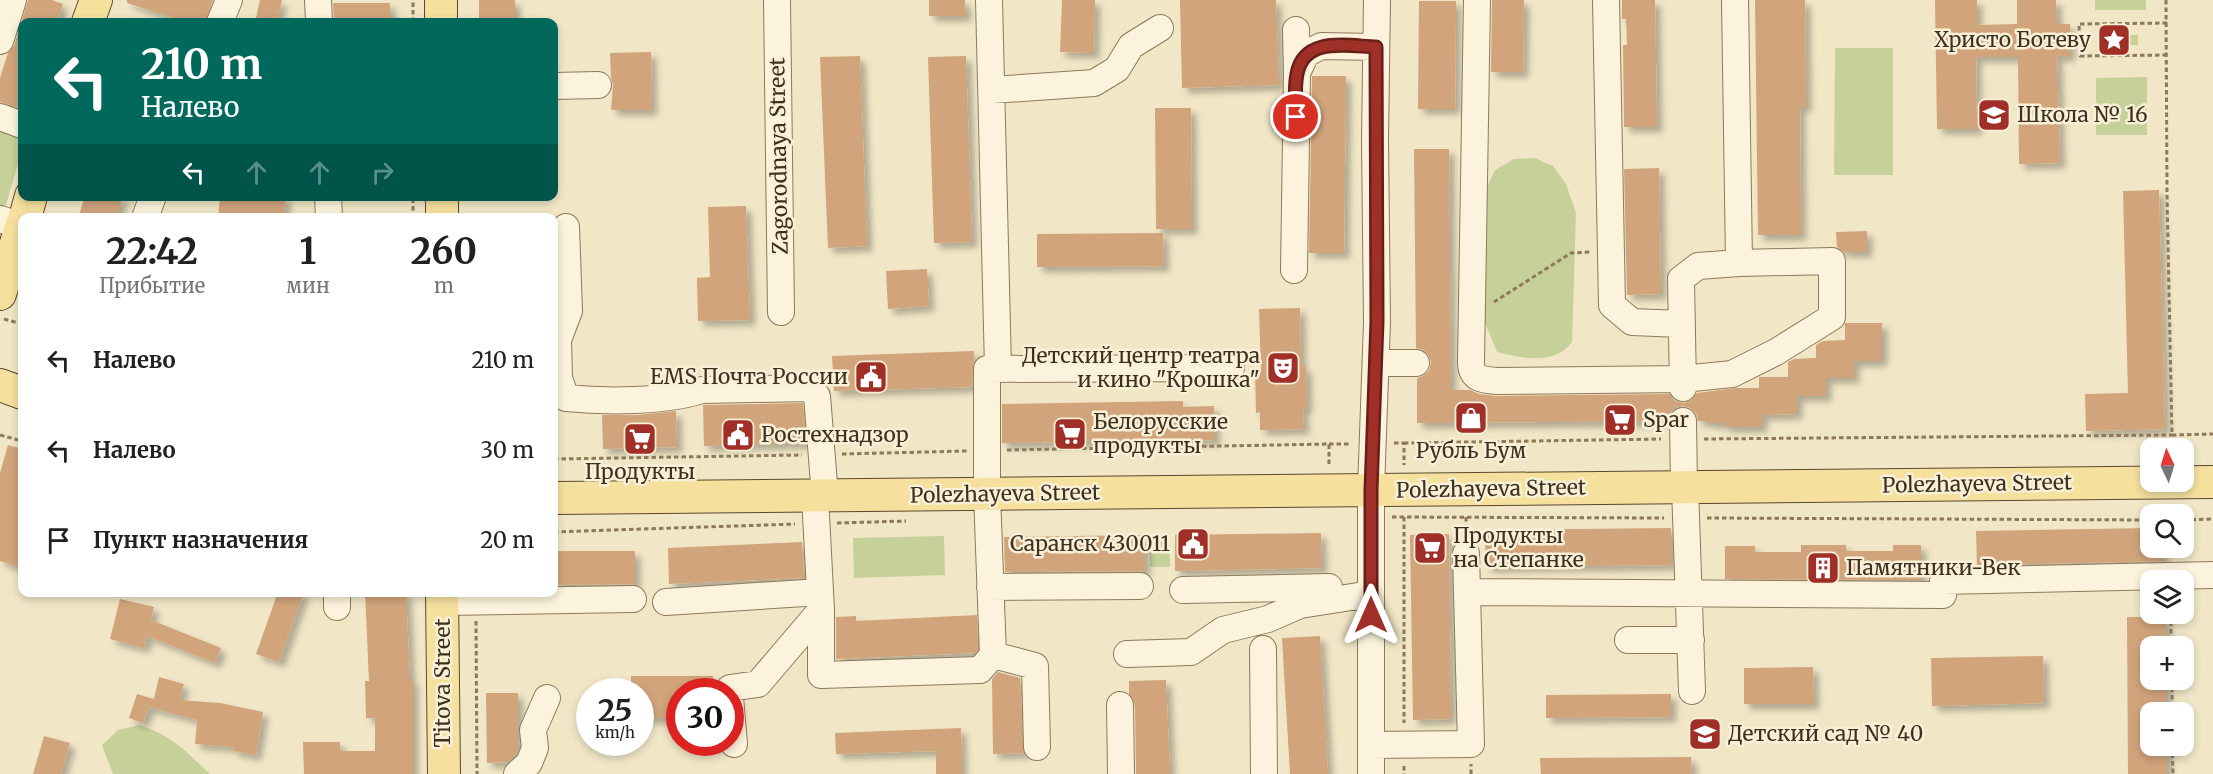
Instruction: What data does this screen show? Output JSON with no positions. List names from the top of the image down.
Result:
{
  "streets": {
    "main road": ["Polezhayeva Street", "Titova Street"],
    "street": ["Zagorodnaya Street"]
  },
  "places": {
    "place": ["Христо Ботеву"],
    "school or university": ["Школа № 16", "Детский сад № 40"],
    "theatre": ["Детский центр театра и кино \"Крошка\""],
    "public building": ["EMS Почта России", "Ростехнадзор", "Саранск 430011"],
    "shop": ["Рубль Бум"],
    "supermarket": [
      "Spar",
      "Белорусские продукты",
      "Продукты",
      "Продукты на Степанке"
    ],
    "building": ["Памятники-Век"]
  },
  "north": "top",
  "page": {
    "turn": ["210 m", "Налево"],
    "eta": [
      "22:42",
      "Прибытие",
      "1",
      "мин",
      "260",
      "m"
    ],
    "list": [
      {
        "name": "Налево",
        "value": "210 m"
      },
      {
        "name": "Налево",
        "value": "30 m"
      },
      {
        "name": "Пункт назначения",
        "value": "20 m"
      }
    ],
    "map_buttons": ["+", "−"],
    "speed": "25 km/h",
    "limit": "30"
  }
}
